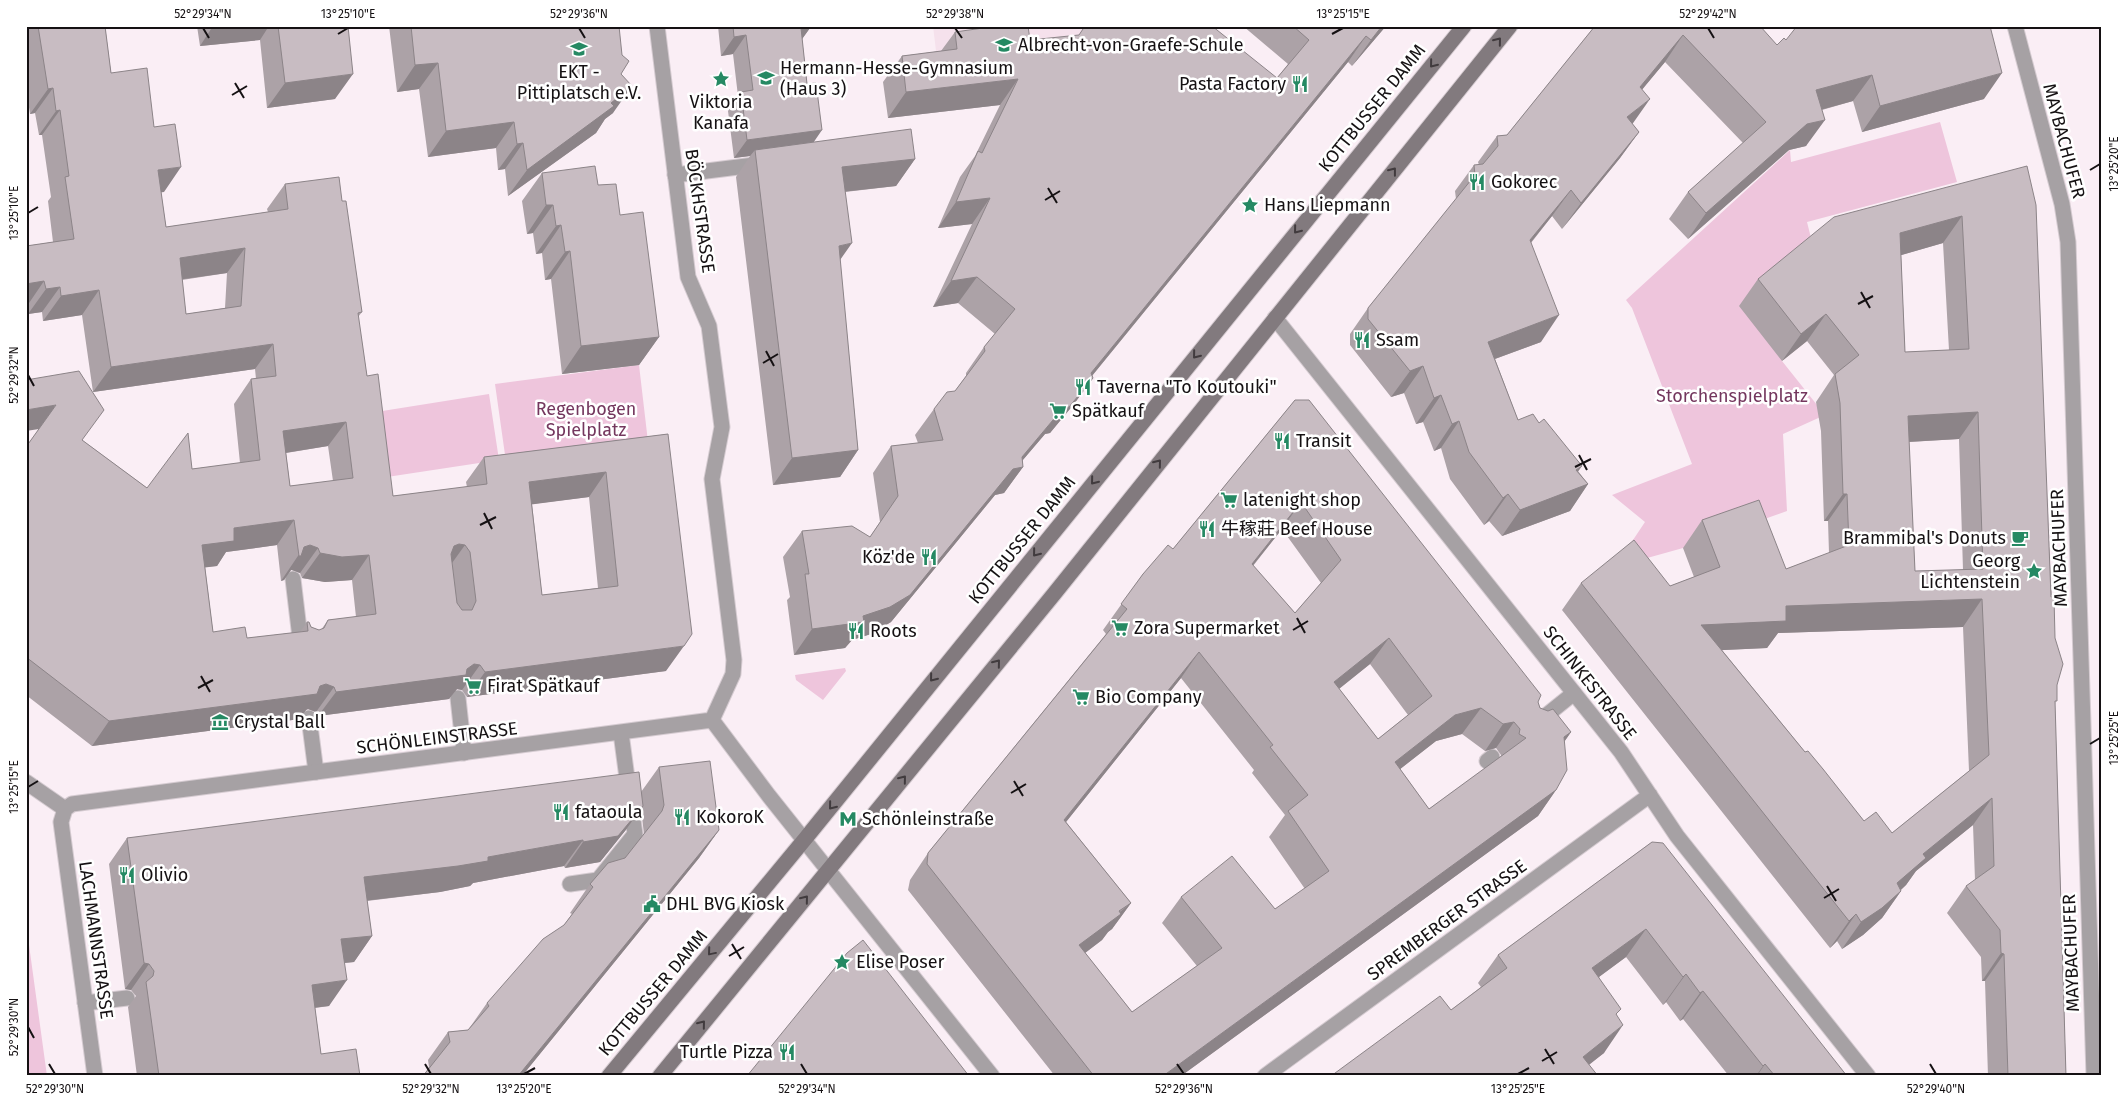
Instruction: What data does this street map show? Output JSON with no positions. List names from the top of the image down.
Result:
{
  "streets": {
    "main road": ["KOTTBUSSER DAMM"],
    "street": [
      "MAYBACHUFER",
      "BÖCKHSTRASSE",
      "SCHINKESTRASSE",
      "SCHÖNLEINSTRASSE",
      "SPREMBERGER STRASSE",
      "LACHMANNSTRASSE"
    ]
  },
  "crossings": [
    ["BÖCKHSTRASSE", "SCHÖNLEINSTRASSE"],
    ["SCHINKESTRASSE", "SPREMBERGER STRASSE"],
    ["SCHÖNLEINSTRASSE", "LACHMANNSTRASSE"]
  ],
  "parks": ["Storchenspielplatz", "Regenbogen Spielplatz"],
  "places": {
    "school or university": ["Albrecht-von-Graefe-Schule", "EKT - Pittiplatsch e.V.", "Hermann-Hesse-Gymnasium (Haus 3)"],
    "place": [
      "Viktoria Kanafa",
      "Hans Liepmann",
      "Georg Lichtenstein",
      "Elise Poser"
    ],
    "restaurant": [
      "Pasta Factory",
      "Gokorec",
      "Ssam",
      "Taverna \"To Koutouki\"",
      "Transit",
      "牛稼莊 Beef House",
      "Köz'de",
      "Roots",
      "fataoula",
      "KokoroK",
      "Olivio",
      "Turtle Pizza"
    ],
    "supermarket": [
      "Spätkauf",
      "latenight shop",
      "Zora Supermarket",
      "Firat Spätkauf",
      "Bio Company"
    ],
    "cafe": ["Brammibal's Donuts"],
    "museum": ["Crystal Ball"],
    "metro station": ["Schönleinstraße"],
    "public building": ["DHL BVG Kiosk"]
  },
  "coordinates": [
    "52°29'34\"N",
    "13°25'10\"E",
    "52°29'36\"N",
    "52°29'38\"N",
    "13°25'15\"E",
    "52°29'42\"N",
    "13°25'20\"E",
    "52°29'32\"N",
    "13°25'25\"E",
    "52°29'30\"N",
    "52°29'40\"N"
  ]
}
